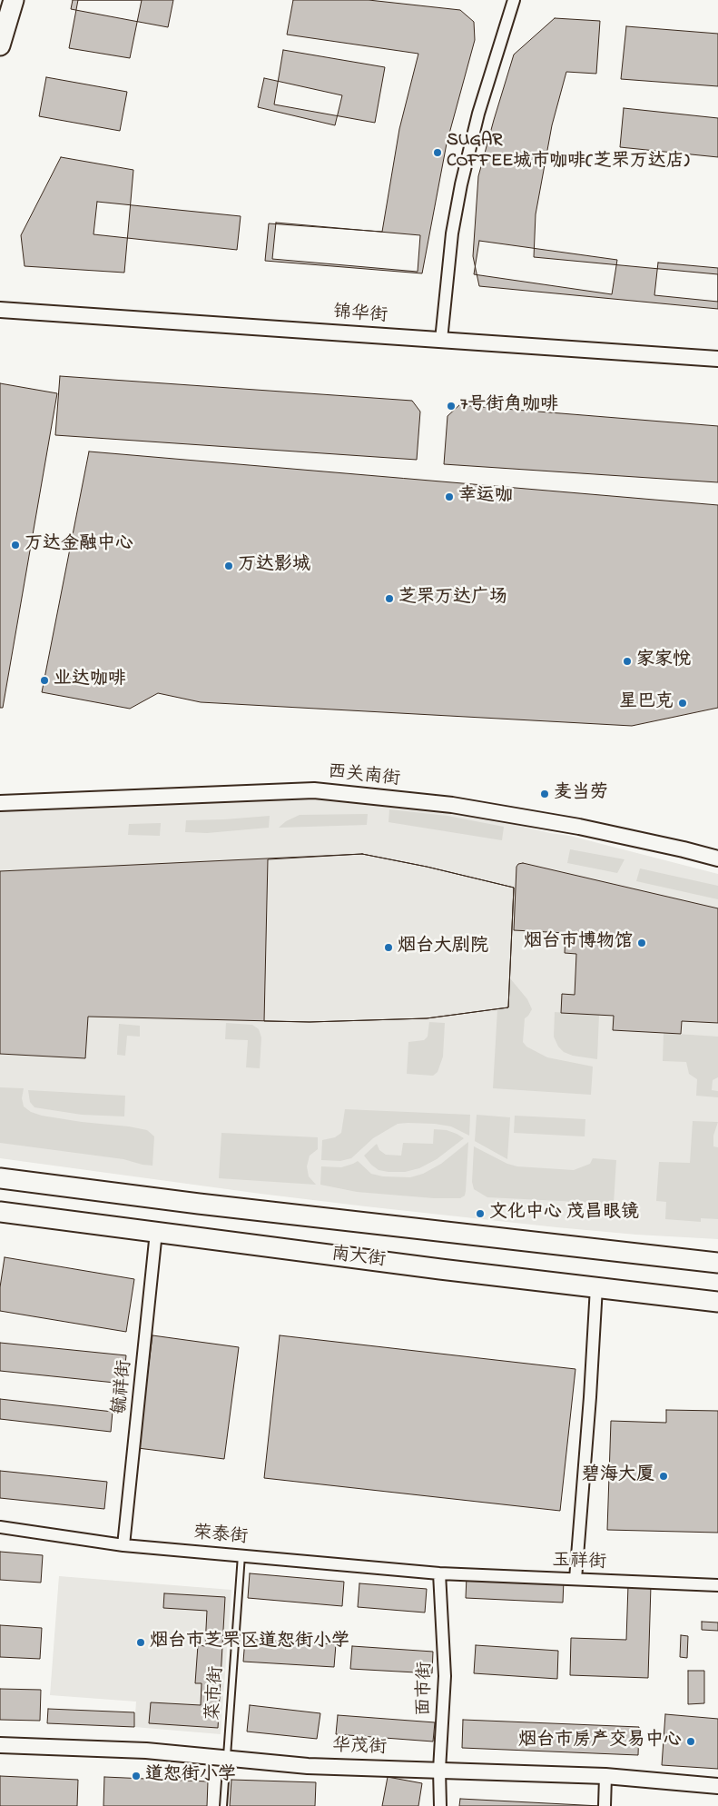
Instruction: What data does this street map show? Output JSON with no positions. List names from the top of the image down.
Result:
{
  "streets": {
    "main road": ["南大街"],
    "street": [
      "锦华街",
      "西关南街",
      "毓祥街",
      "荣泰街",
      "玉祥街",
      "面市街",
      "华茂街"
    ],
    "lane": ["菜市街"]
  },
  "crossings": [
    ["南大街", "毓祥街"],
    ["毓祥街", "荣泰街"],
    ["荣泰街", "玉祥街"],
    ["荣泰街", "面市街"],
    ["荣泰街", "菜市街"],
    ["玉祥街", "面市街"],
    ["面市街", "华茂街"],
    ["菜市街", "华茂街"]
  ],
  "places": [
    "SUGAR COFFEE城市咖啡(芝罘万达店)",
    "7号街角咖啡",
    "幸运咖",
    "万达金融中心",
    "万达影城",
    "芝罘万达广场",
    "家家悦",
    "业达咖啡",
    "星巴克",
    "麦当劳",
    "烟台市博物馆",
    "烟台大剧院",
    "文化中心 茂昌眼镜",
    "碧海大厦",
    "烟台市芝罘区道恕街小学",
    "烟台市房产交易中心",
    "道恕街小学"
  ]
}
